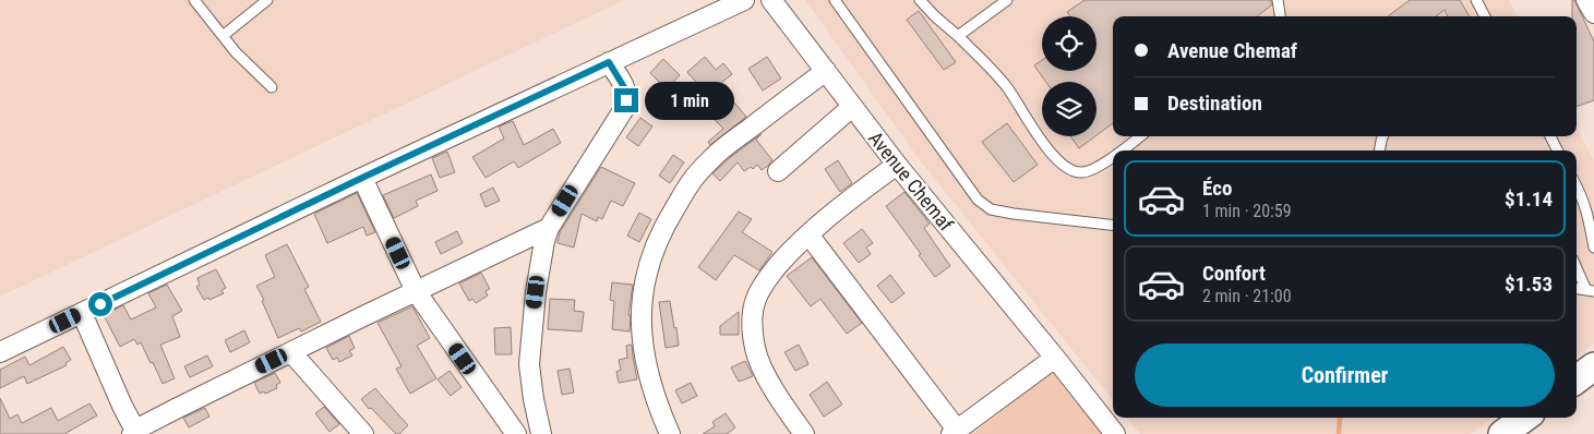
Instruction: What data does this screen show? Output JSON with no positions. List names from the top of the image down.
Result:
{
  "streets": {
    "street": ["Avenue Chemaf"]
  },
  "page": {
    "banner": ["Avenue Chemaf", "Destination"],
    "bubble": "1 min",
    "list": [
      {
        "name": "Éco",
        "note": "1 min · 20:59",
        "value": "$1.14"
      },
      {
        "name": "Confort",
        "note": "2 min · 21:00",
        "value": "$1.53"
      }
    ],
    "buttons": "Confirmer"
  }
}
